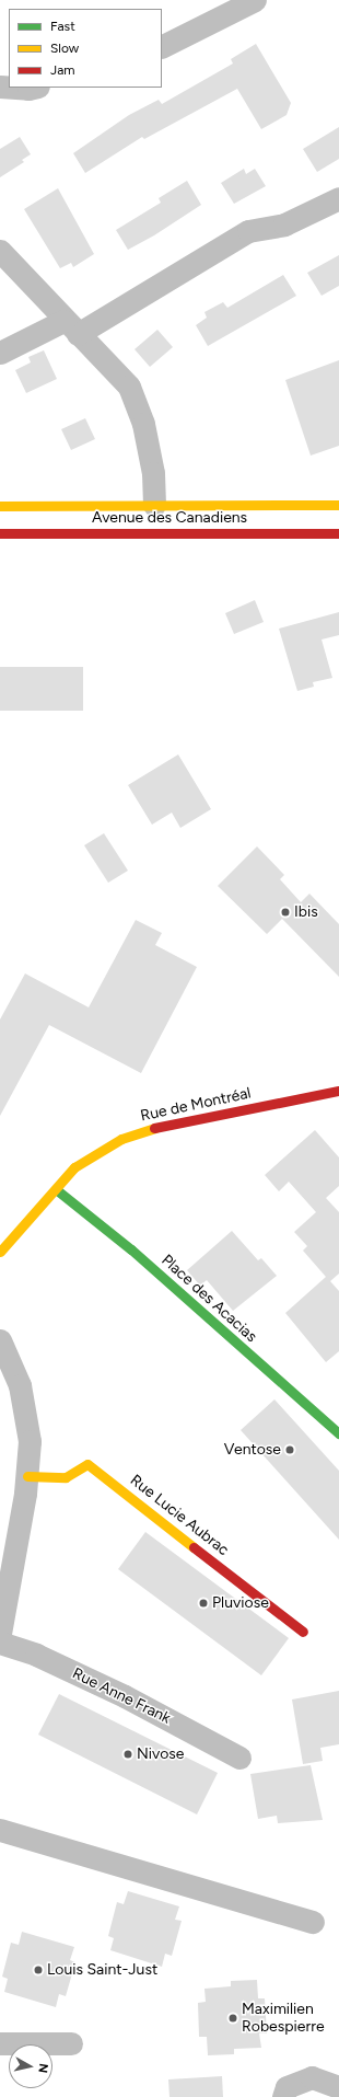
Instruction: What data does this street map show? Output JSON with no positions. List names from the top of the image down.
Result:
{
  "streets": {
    "street": [
      "Avenue des Canadiens",
      "Rue de Montréal",
      "Place des Acacias",
      "Rue Lucie Aubrac",
      "Rue Anne Frank"
    ]
  },
  "crossings": [
    ["Rue de Montréal", "Place des Acacias"]
  ],
  "places": [
    "Ibis",
    "Ventose",
    "Pluviose",
    "Nivose",
    "Louis Saint-Just",
    "Maximilien Robespierre"
  ],
  "legend": ["Fast", "Slow", "Jam"],
  "north": "right"
}
